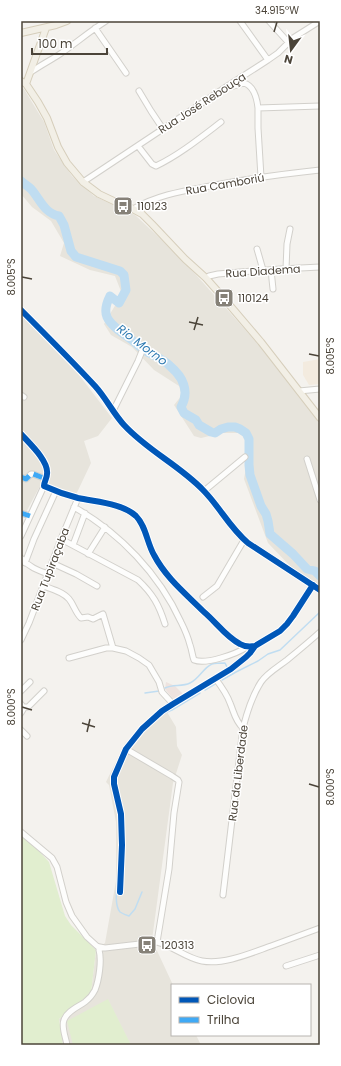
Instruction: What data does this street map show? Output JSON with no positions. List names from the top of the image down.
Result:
{
  "streets": {
    "street": [
      "Rua José Rebouça",
      "Rua Camboriú",
      "Rua Diadema",
      "Rua Tupiraçaba",
      "Rua da Liberdade"
    ]
  },
  "water": ["Rio Morno"],
  "places": {
    "bus stop": ["110123", "110124", "120313"]
  },
  "legend": ["Ciclovia", "Trilha"],
  "scale_bar": "100 m",
  "north": "bottom",
  "coordinates": ["34.915°W", "8.005°S", "8.000°S"]
}
